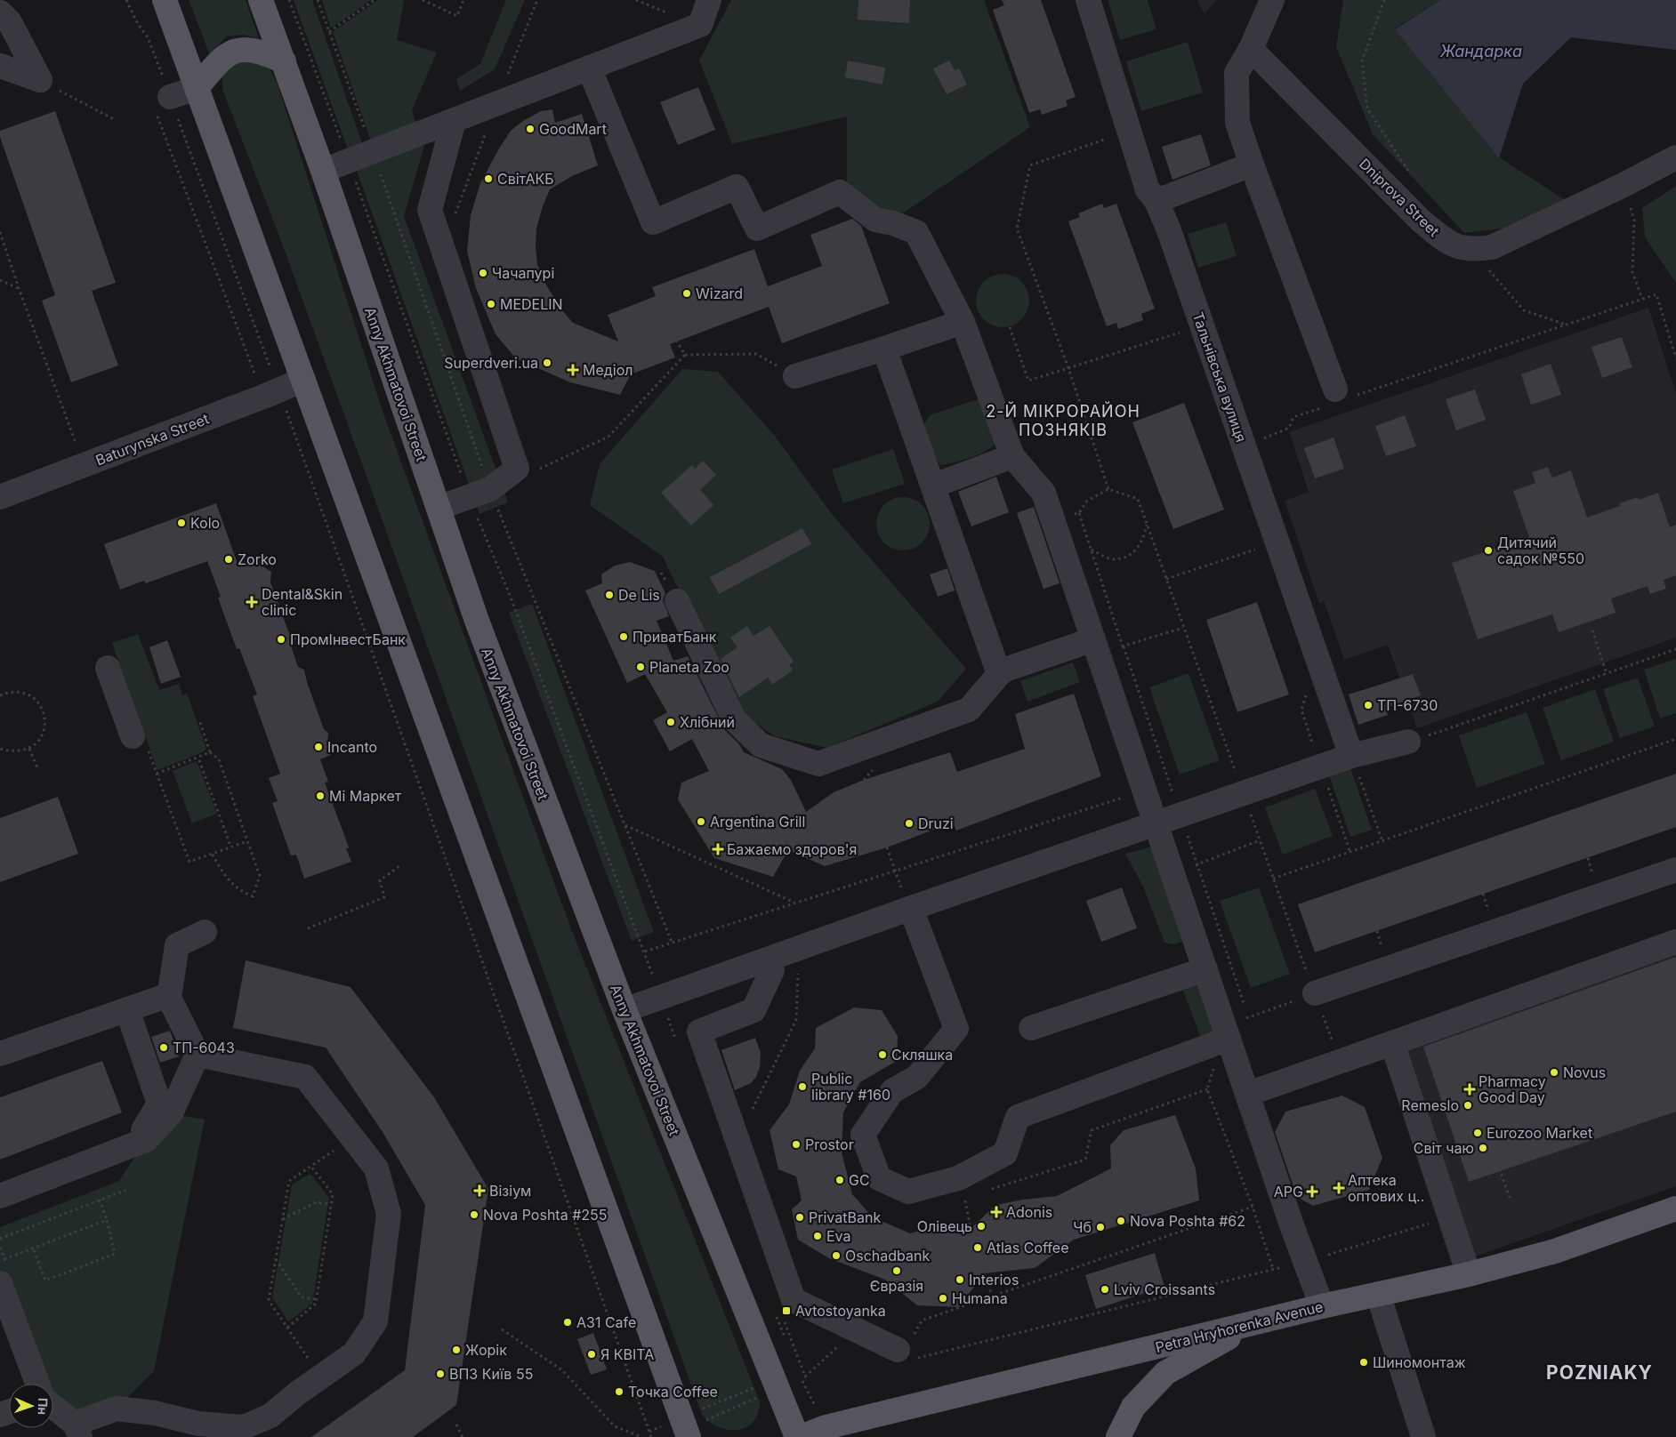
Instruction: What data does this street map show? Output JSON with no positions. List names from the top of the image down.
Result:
{
  "streets": {
    "main road": ["Anny Akhmatovoi Street", "Petra Hryhorenka Avenue"],
    "street": ["Dniprova Street", "Тальнівська вулиця", "Baturynska Street"]
  },
  "crossings": [
    ["Anny Akhmatovoi Street", "Petra Hryhorenka Avenue"]
  ],
  "districts": ["2-Й МІКРОРАЙОН ПОЗНЯКІВ", "POZNIAKY"],
  "water": ["Жандарка"],
  "places": {
    "other": [
      "GoodMart",
      "СвітАКБ",
      "Чачапурі",
      "Wizard",
      "MEDELIN",
      "Superdveri.ua",
      "Kolo",
      "Дитячий садок №550",
      "Zorko",
      "De Lis",
      "ПриватБанк",
      "ПромІнвестБанк",
      "Planeta Zoo",
      "ТП-6730",
      "Хлібний",
      "Incanto",
      "Мі Маркет",
      "Argentina Grill",
      "Druzi",
      "ТП-6043",
      "Скляшка",
      "Novus",
      "Public library #160",
      "Remeslo",
      "Eurozoo Market",
      "Prostor",
      "Світ чаю",
      "GC",
      "Nova Poshta #255",
      "PrivatBank",
      "Nova Poshta #62",
      "Олівець",
      "Чб",
      "Eva",
      "Atlas Coffee",
      "Oschadbank",
      "Євразія",
      "Interios",
      "Lviv Croissants",
      "Humana",
      "A31 Cafe",
      "Жорік",
      "Я КВІТА",
      "Шиномонтаж",
      "ВПЗ Київ 55",
      "Точка Coffee"
    ],
    "health": [
      "Медіол",
      "Dental&Skin clinic",
      "Бажаємо здоров'я",
      "Pharmacy Good Day",
      "Аптека оптових ц‥",
      "Візіум",
      "APG",
      "Adonis"
    ],
    "transit": ["Avtostoyanka"]
  },
  "north": "right"
}
